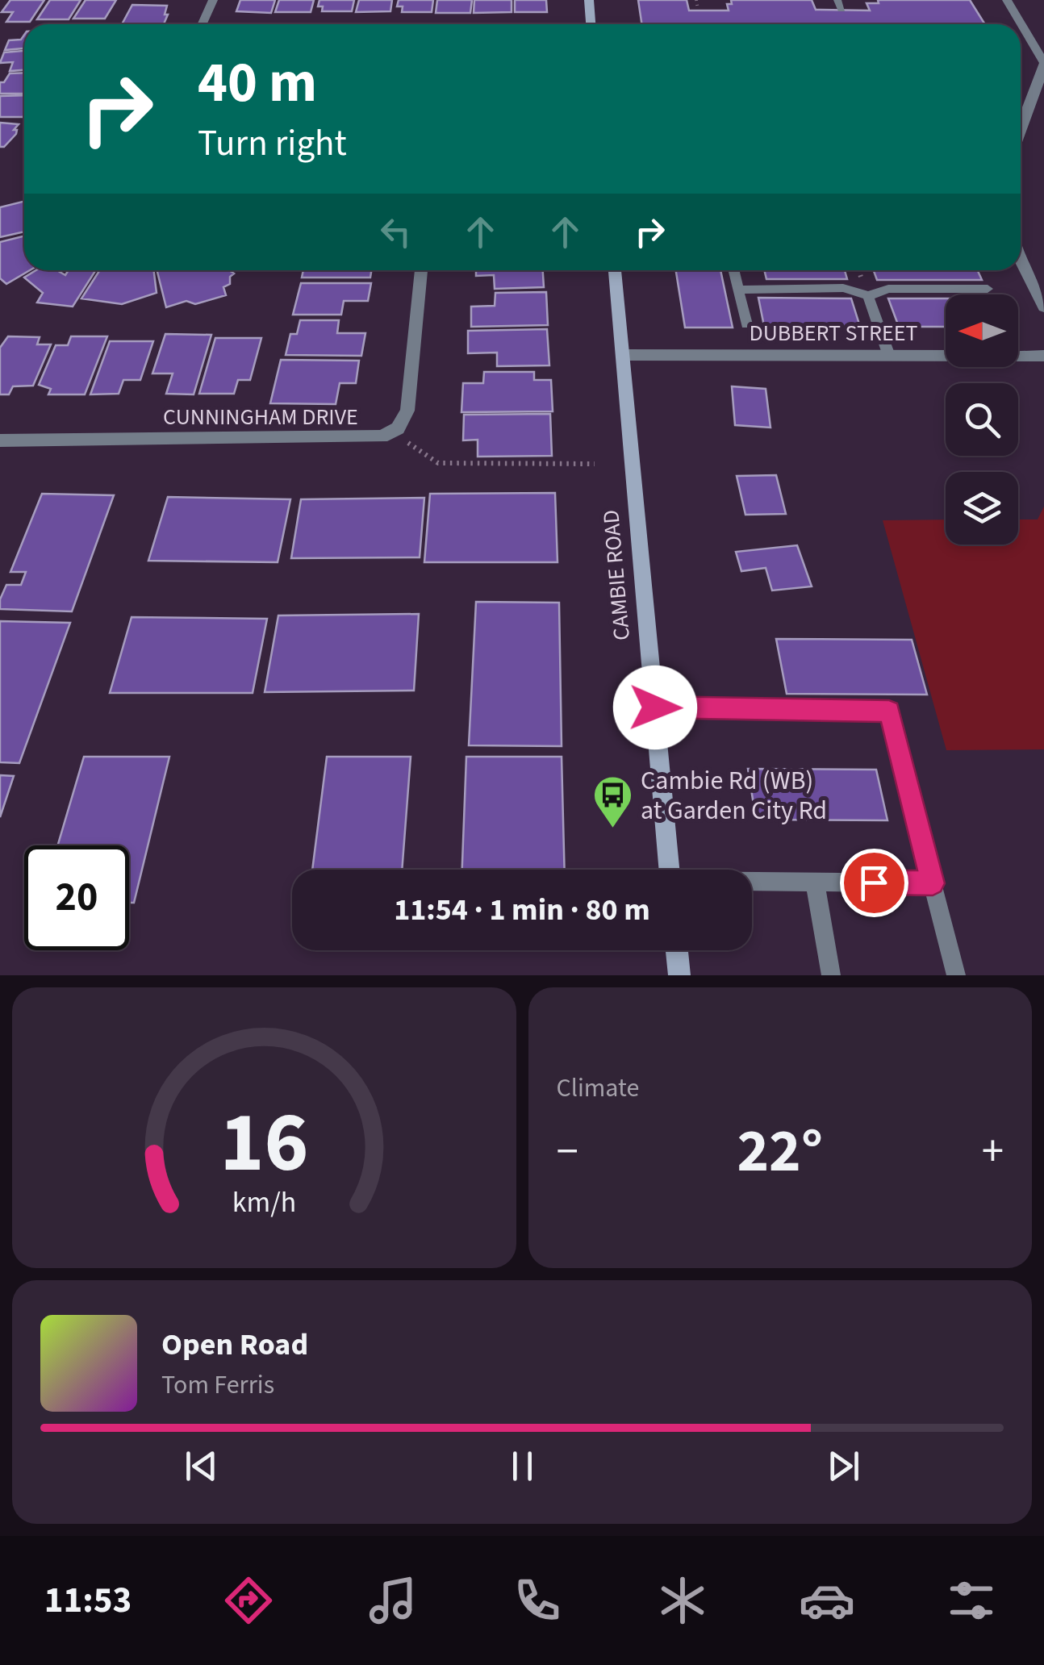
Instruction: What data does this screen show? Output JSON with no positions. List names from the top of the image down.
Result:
{
  "streets": {
    "main road": ["CAMBIE ROAD"],
    "street": ["DUBBERT STREET", "CUNNINGHAM DRIVE"]
  },
  "crossings": [
    ["DUBBERT STREET", "CAMBIE ROAD"]
  ],
  "places": {
    "bus stop": ["Cambie Rd (WB) at Garden City Rd"]
  },
  "north": "left",
  "page": {
    "turn": ["40 m", "Turn right"],
    "limit": "20",
    "trip": "11:54 · 1 min · 80 m",
    "tile": "Climate",
    "heat": ["−", "22°", "+"],
    "song": ["Open Road", "Tom Ferris"],
    "tabs": "11:53",
    "gauge": ["16", "km/h"]
  }
}
